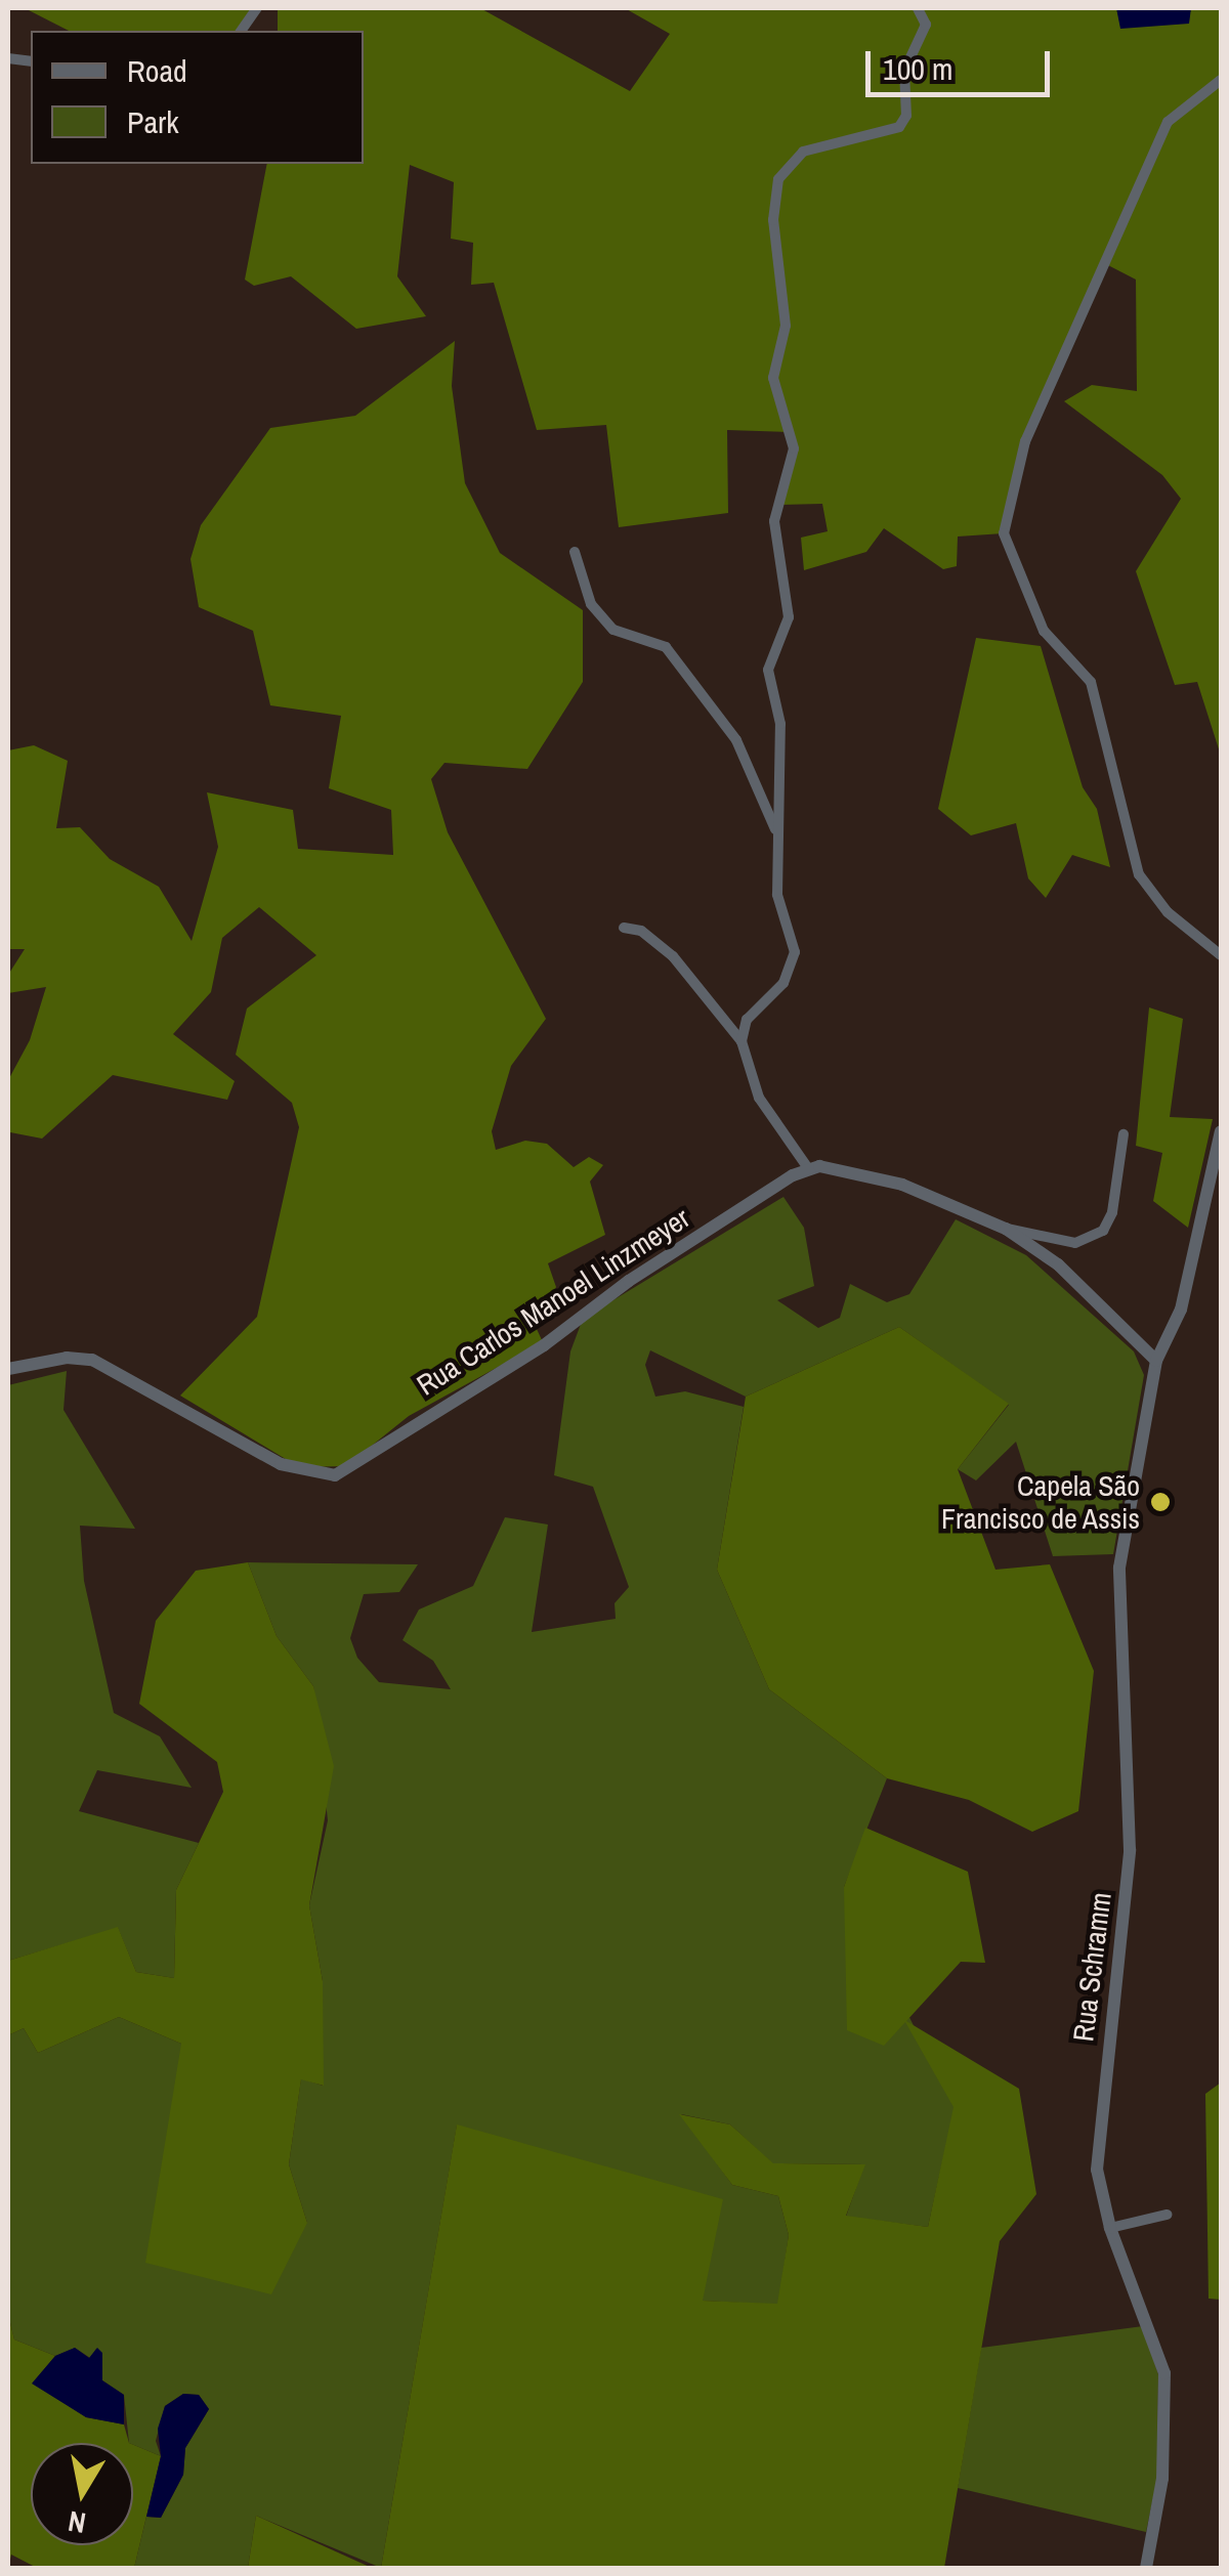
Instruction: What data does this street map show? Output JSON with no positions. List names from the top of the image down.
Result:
{
  "streets": {
    "street": ["Rua Carlos Manoel Linzmeyer", "Rua Schramm"]
  },
  "places": ["Capela São Francisco de Assis"],
  "legend": ["Road", "Park"],
  "scale_bar": "100 m",
  "north": "bottom"
}
